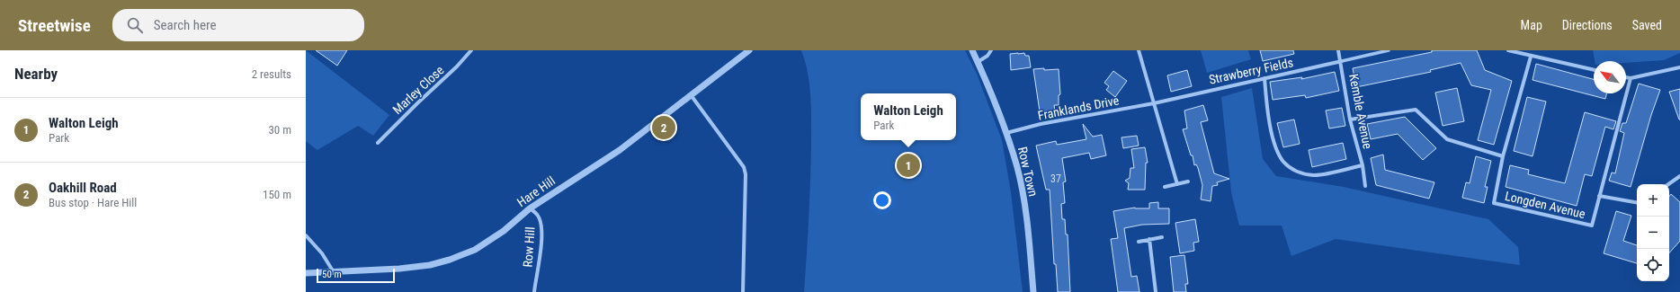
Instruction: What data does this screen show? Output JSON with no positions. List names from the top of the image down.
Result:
{
  "streets": {
    "street": [
      "Strawberry Fields",
      "Marley Close",
      "Franklands Drive",
      "Kemble Avenue",
      "Row Town",
      "Hare Hill",
      "Longden Avenue",
      "Row Hill"
    ]
  },
  "crossings": [
    ["Strawberry Fields", "Franklands Drive"],
    ["Strawberry Fields", "Kemble Avenue"],
    ["Franklands Drive", "Row Town"],
    ["Hare Hill", "Row Hill"]
  ],
  "house_numbers": ["37"],
  "scale_bar": "50 m",
  "north": "top left",
  "page": {
    "header": "Streetwise",
    "search": "Search here",
    "nav": ["Map", "Directions", "Saved"],
    "heading": ["Nearby", "2 results"],
    "popup": ["Walton Leigh", "Park"],
    "list": [
      {
        "mark": "1",
        "name": "Walton Leigh",
        "note": "Park",
        "value": "30 m"
      },
      {
        "mark": "2",
        "name": "Oakhill Road",
        "note": "Bus stop · Hare Hill",
        "value": "150 m"
      }
    ],
    "pins": ["2", "1"],
    "map_buttons": ["+", "−"],
    "scale": "50 m"
  }
}
